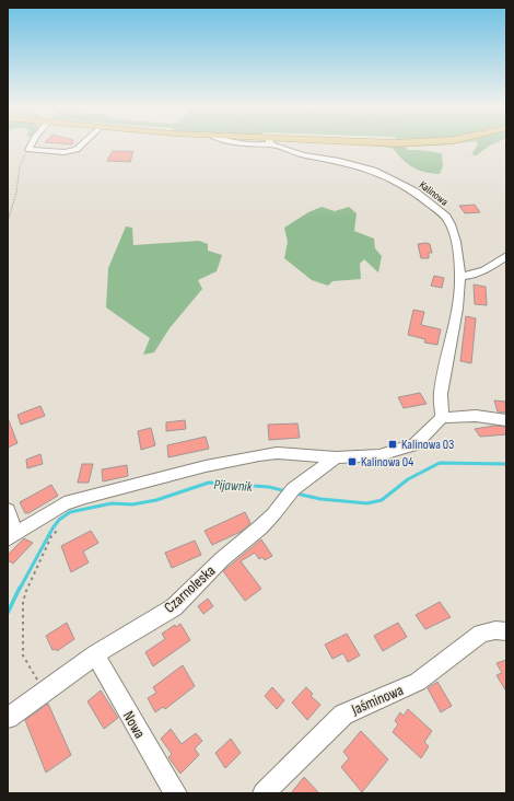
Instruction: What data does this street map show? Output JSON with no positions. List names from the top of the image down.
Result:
{
  "streets": {
    "street": [
      "Kalinowa",
      "Czarnoleska",
      "Jaśminowa",
      "Nowa"
    ]
  },
  "crossings": [
    ["Czarnoleska", "Nowa"]
  ],
  "water": ["Pijawnik"],
  "places": {
    "transit": ["Kalinowa 03", "Kalinowa 04"]
  }
}
